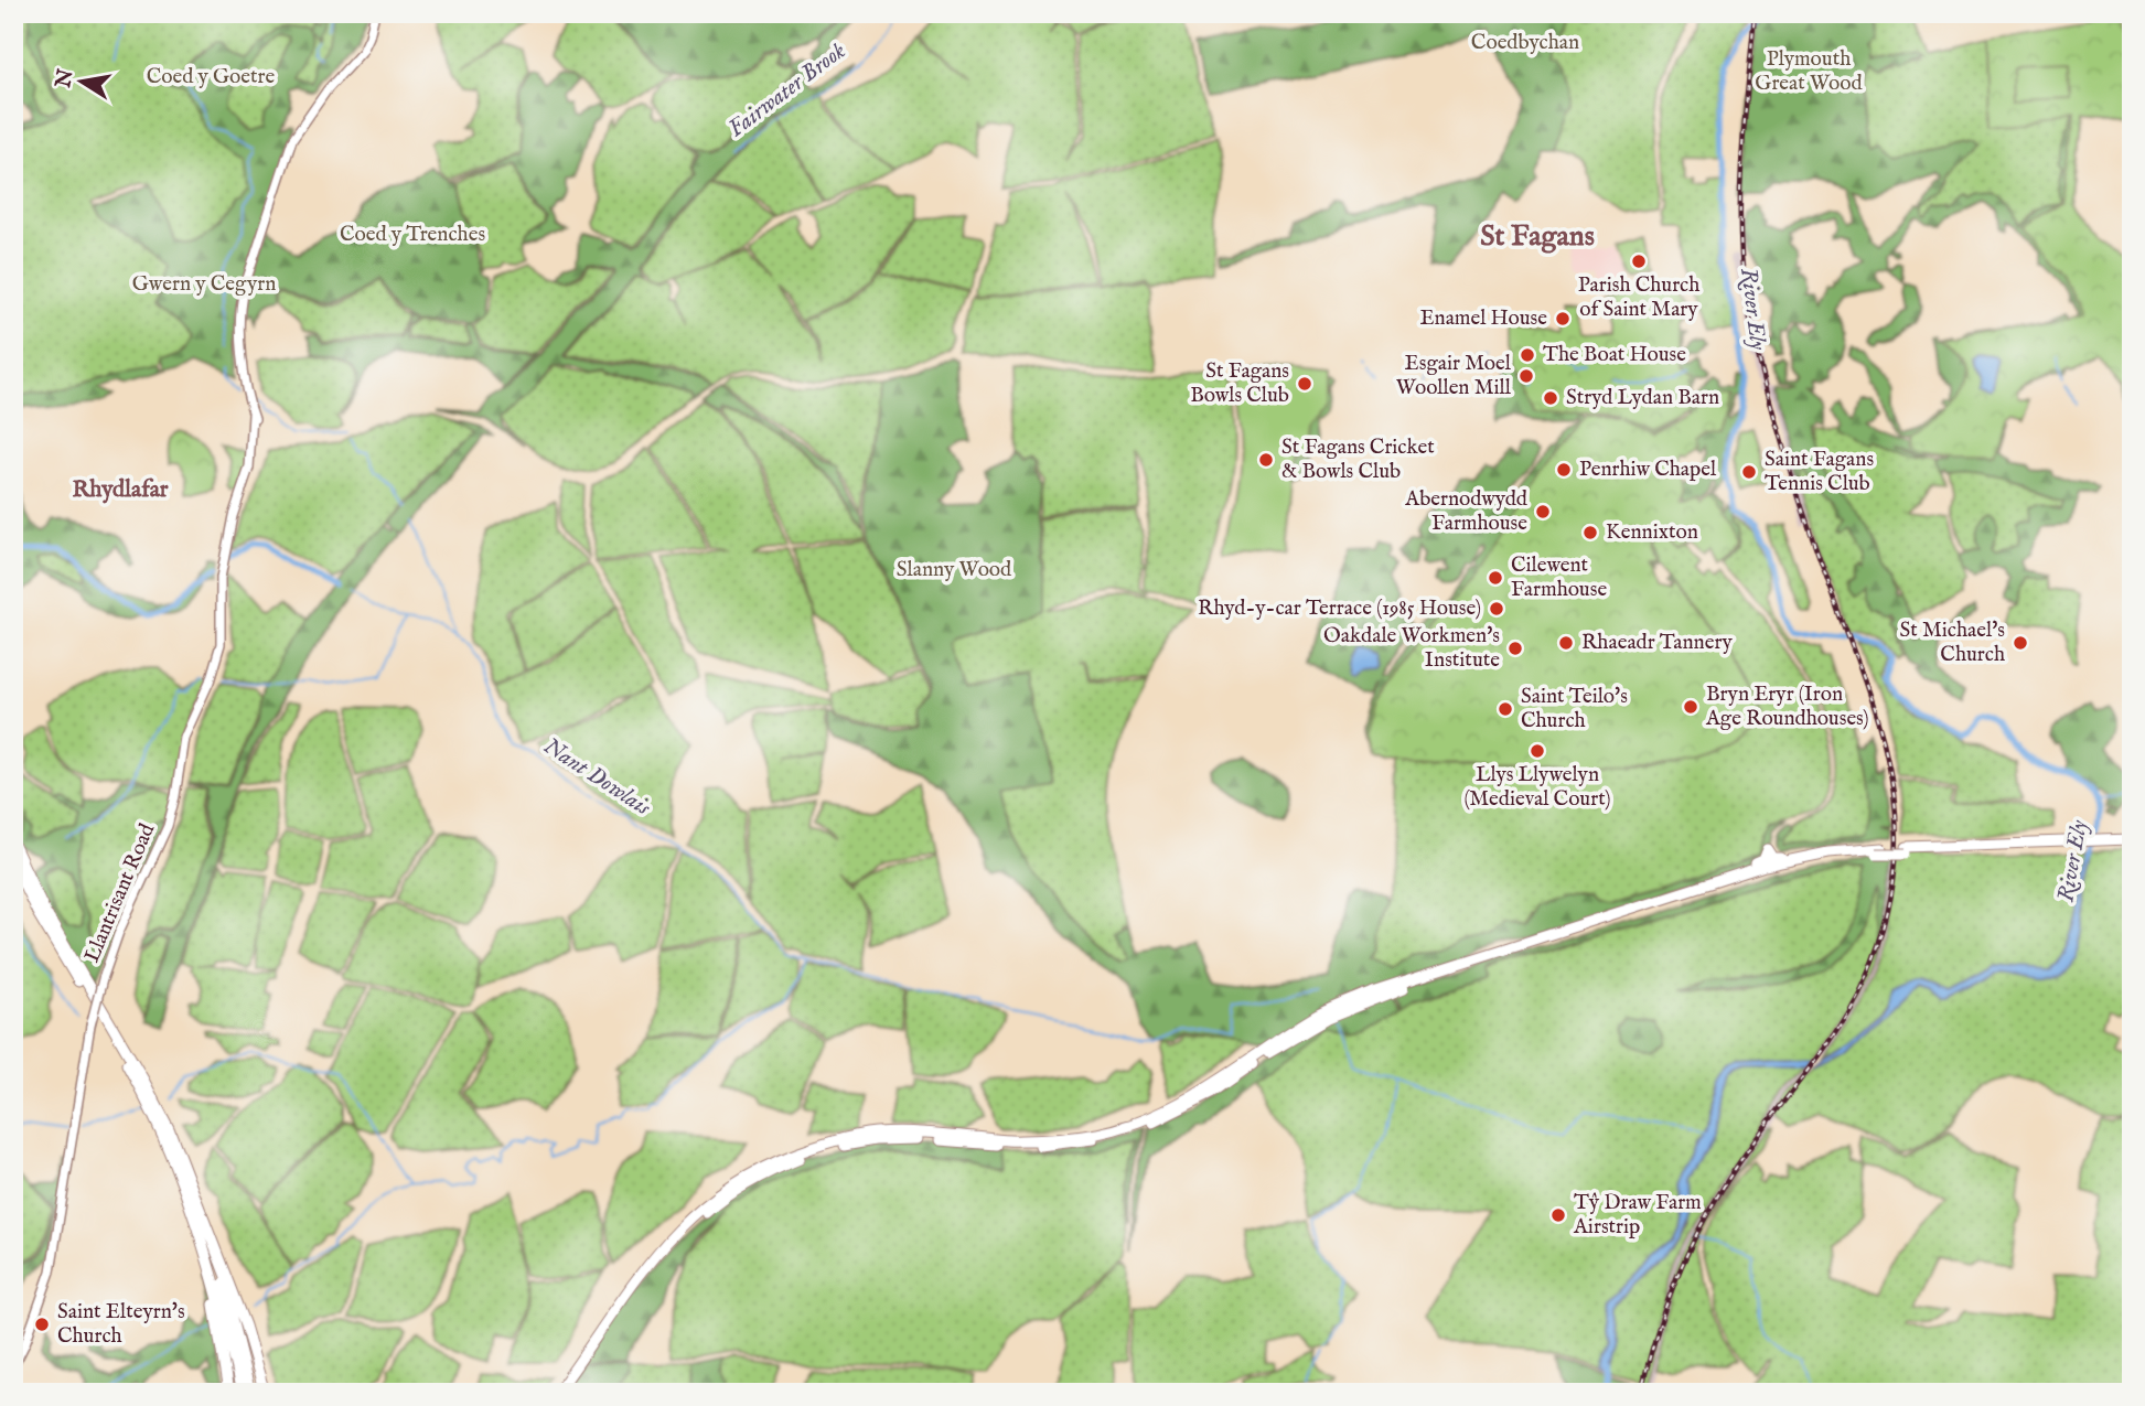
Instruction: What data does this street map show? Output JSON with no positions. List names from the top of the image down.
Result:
{
  "streets": {
    "main road": ["Llantrisant Road"]
  },
  "districts": ["St Fagans", "Rhydlafar"],
  "water": ["Fairwater Brook", "River Ely", "Nant Dowlais"],
  "parks": [
    "Coedbychan",
    "Plymouth Great Wood",
    "Coed y Goetre",
    "Coed y Trenches",
    "Gwern y Cegyrn",
    "Slanny Wood"
  ],
  "places": [
    "Parish Church of Saint Mary",
    "Enamel House",
    "The Boat House",
    "Esgair Moel Woollen Mill",
    "St Fagans Bowls Club",
    "Stryd Lydan Barn",
    "St Fagans Cricket & Bowls Club",
    "Penrhiw Chapel",
    "Saint Fagans Tennis Club",
    "Abernodwydd Farmhouse",
    "Kennixton",
    "Cilewent Farmhouse",
    "Rhyd-y-car Terrace (1985 House)",
    "Rhaeadr Tannery",
    "St Michael's Church",
    "Oakdale Workmen's Institute",
    "Bryn Eryr (Iron Age Roundhouses)",
    "Saint Teilo's Church",
    "Llys Llywelyn (Medieval Court)",
    "Tŷ Draw Farm Airstrip",
    "Saint Elteyrn's Church"
  ],
  "north": "left"
}
